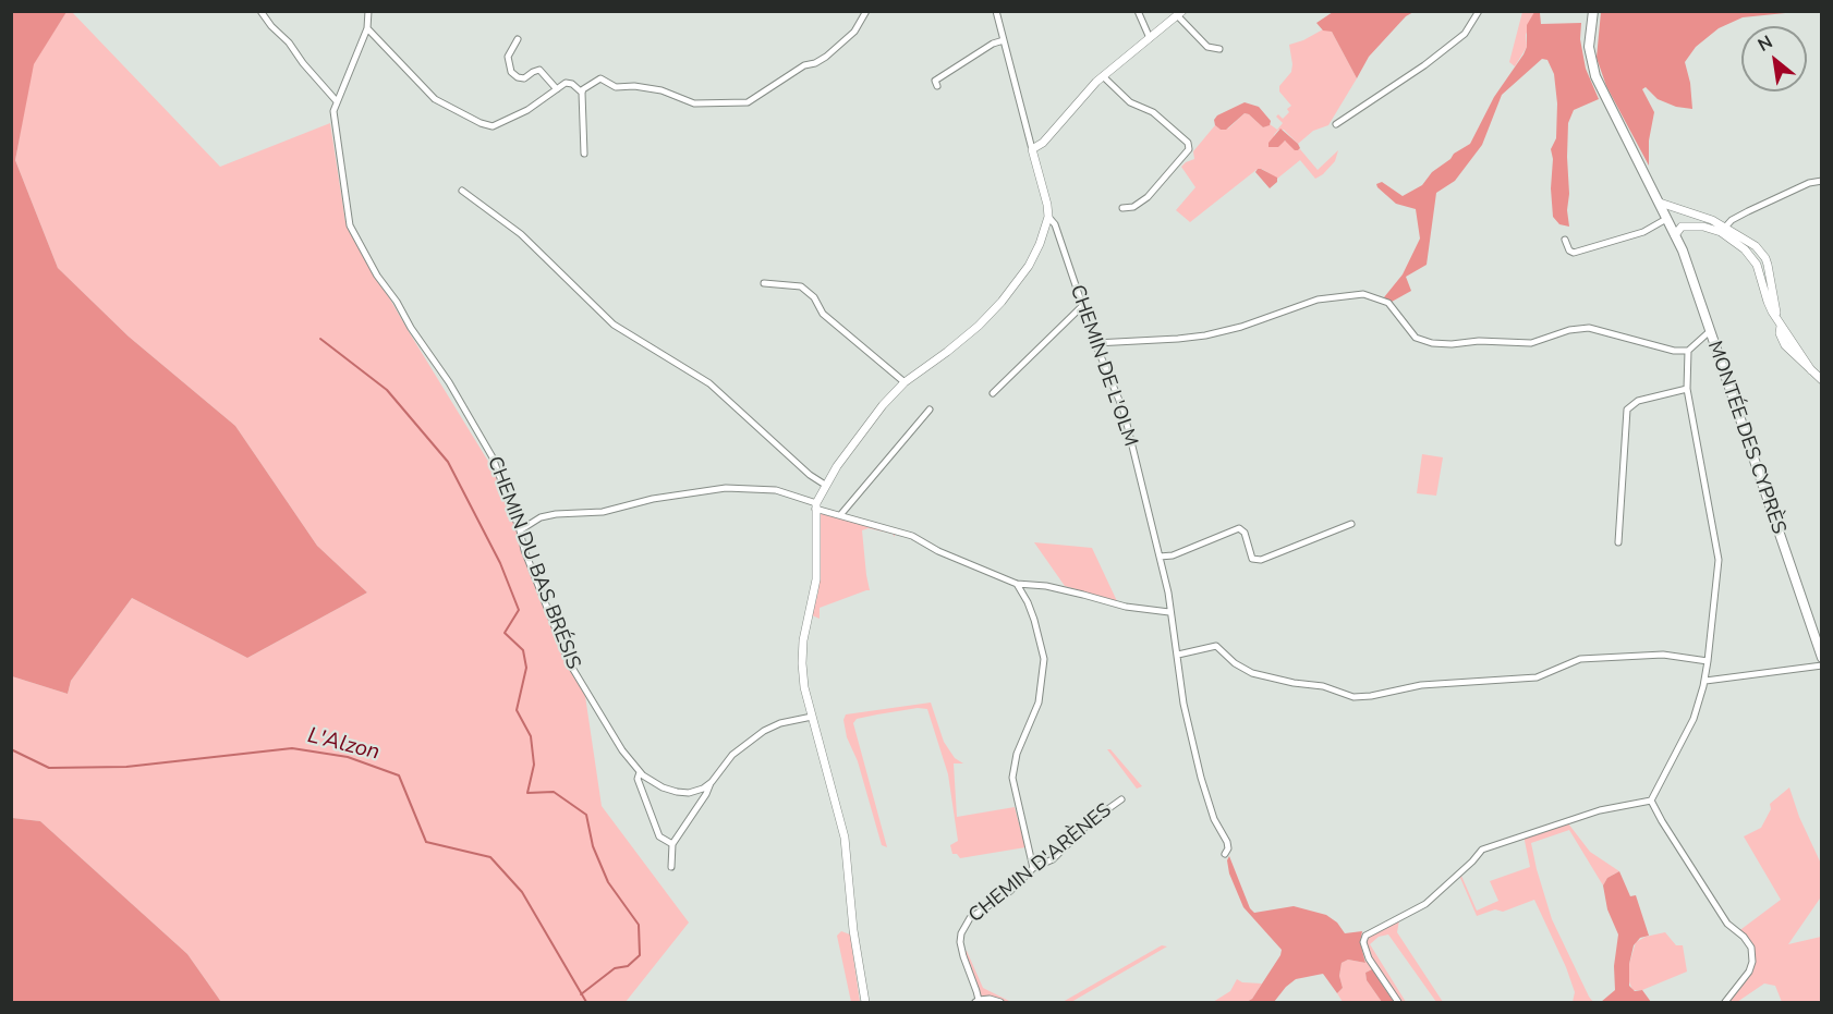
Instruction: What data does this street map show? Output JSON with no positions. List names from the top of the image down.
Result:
{
  "streets": {
    "main road": ["MONTÉE DES CYPRÈS"],
    "street": ["CHEMIN DE L'OLM", "CHEMIN DU BAS BRÉSIS", "CHEMIN D'ARÈNES"]
  },
  "water": ["L'Alzon"],
  "north": "top left"
}
